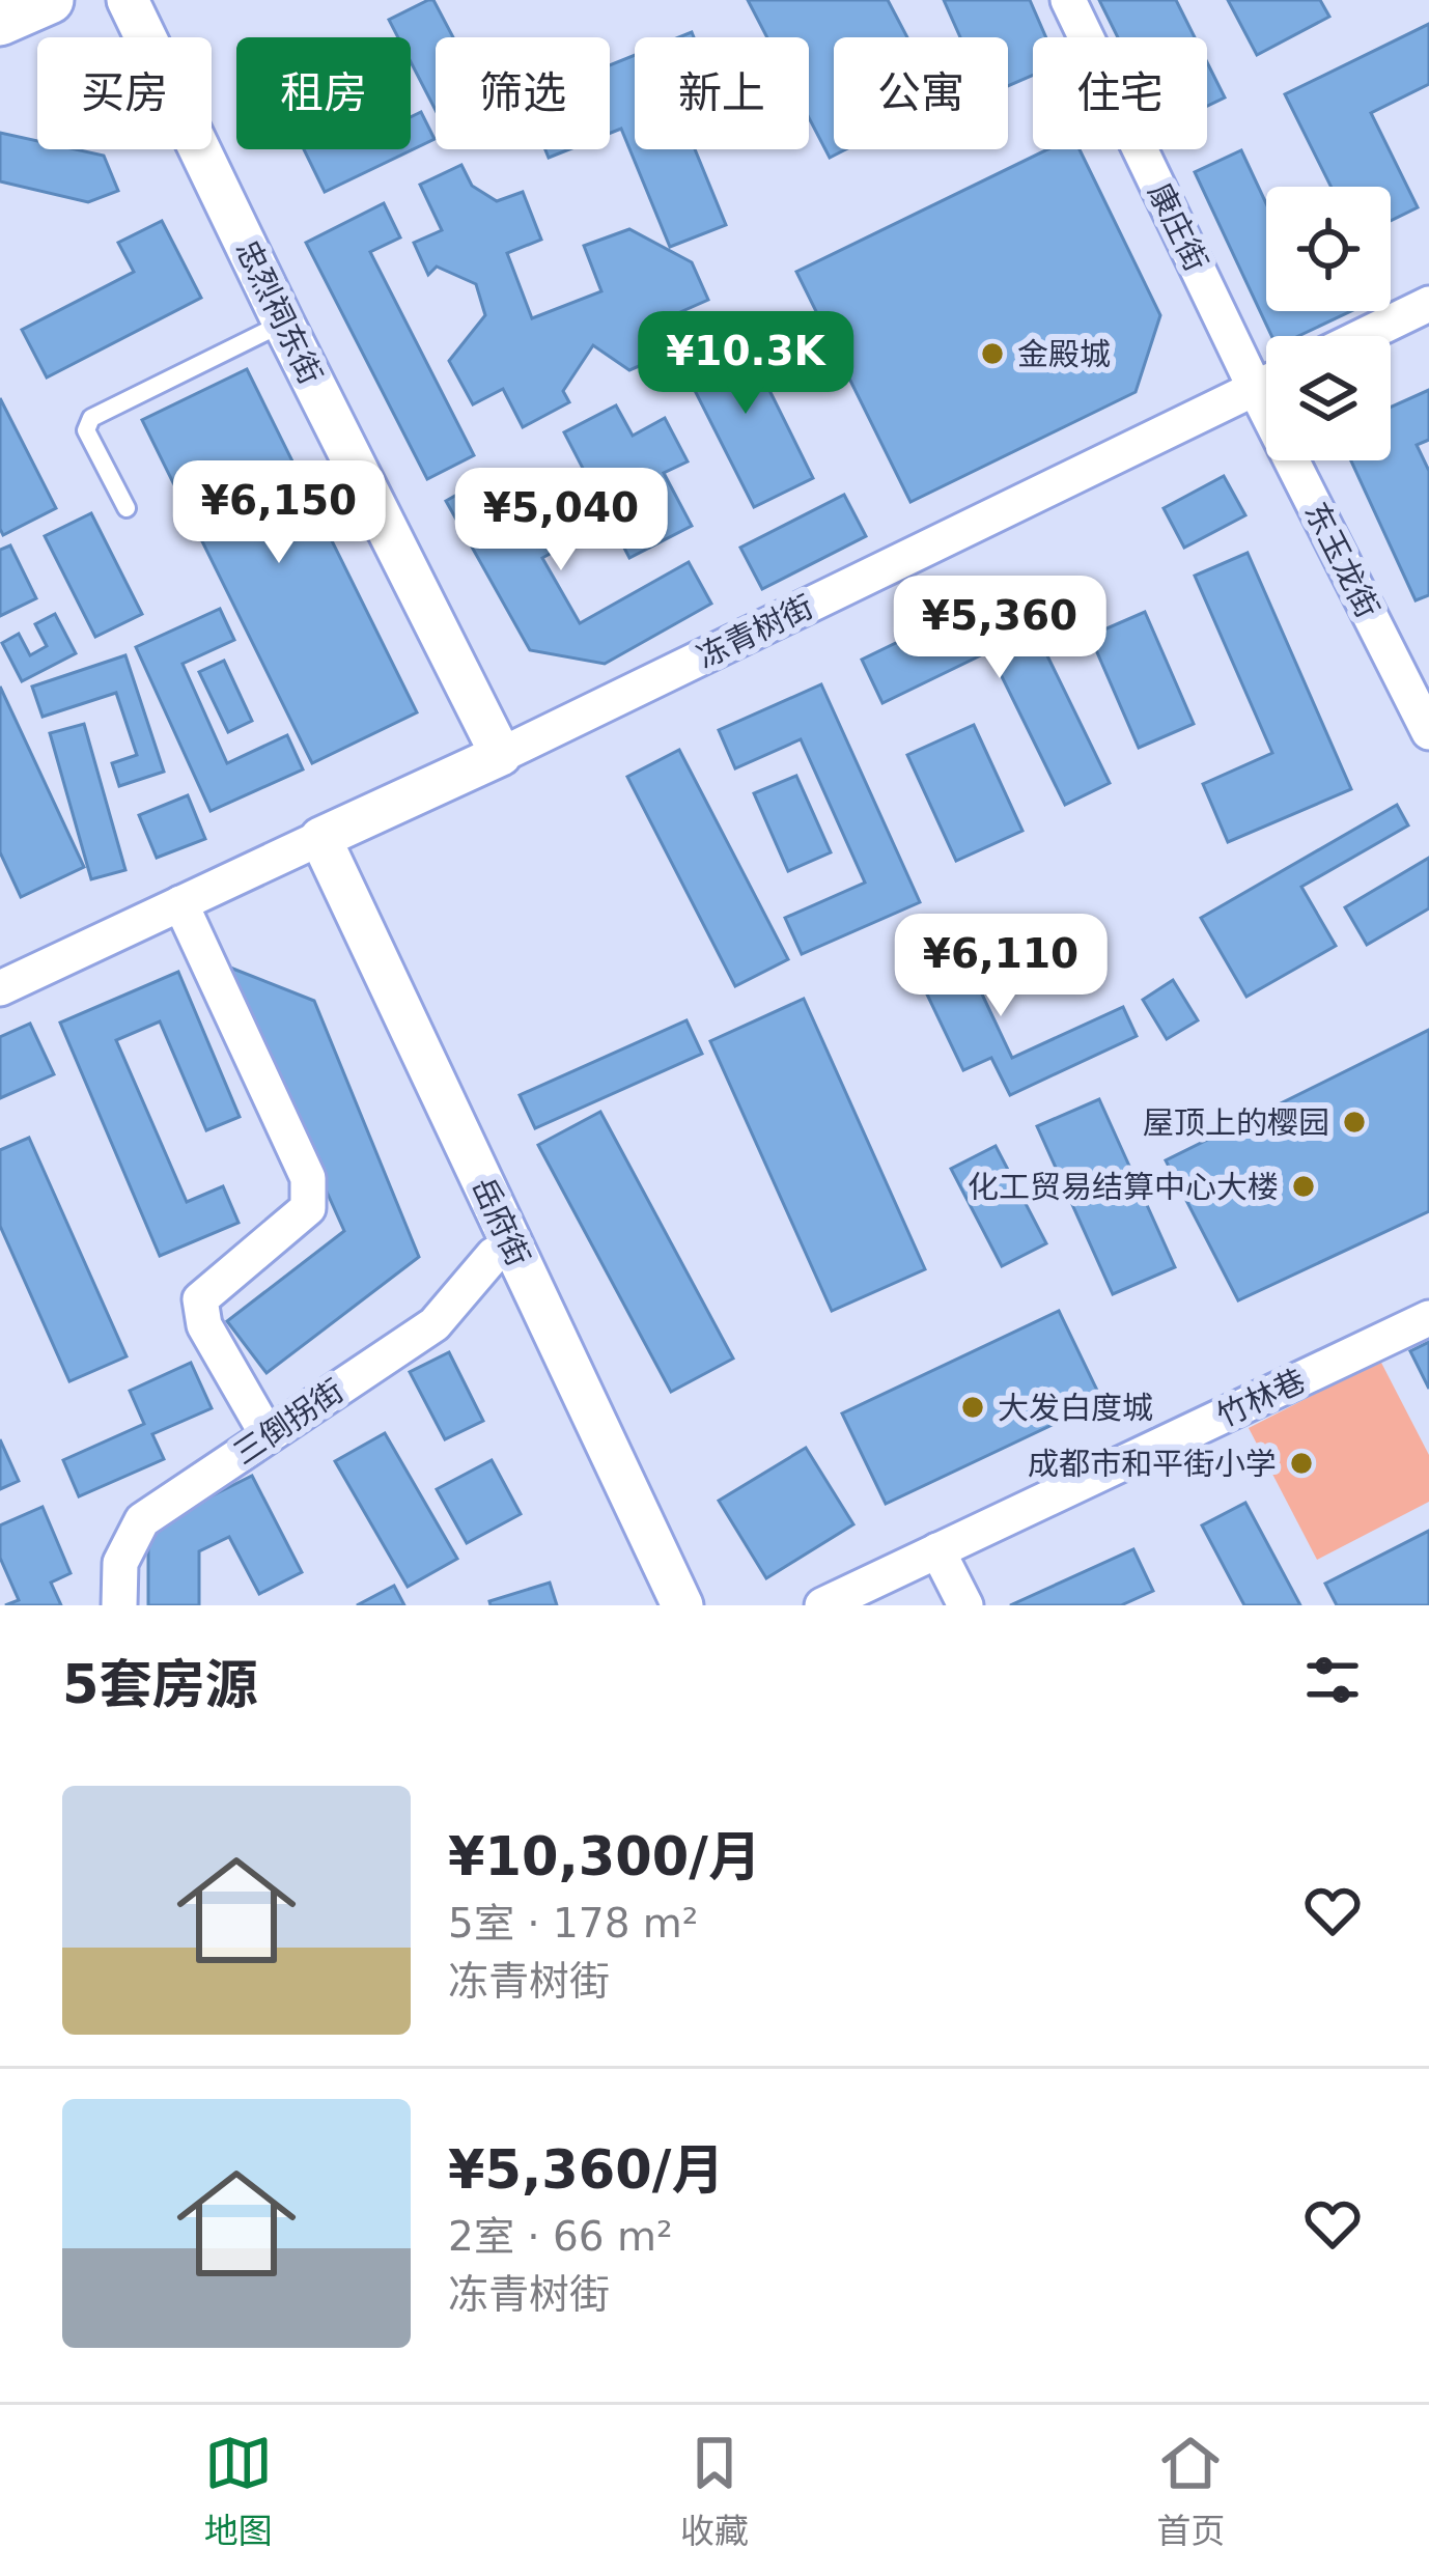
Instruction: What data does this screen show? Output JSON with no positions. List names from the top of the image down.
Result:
{
  "streets": {
    "street": [
      "康庄街",
      "忠烈祠东街",
      "东玉龙街",
      "冻青树街",
      "岳府街",
      "竹林巷",
      "三倒拐街"
    ]
  },
  "crossings": [
    ["康庄街", "东玉龙街"],
    ["康庄街", "冻青树街"],
    ["忠烈祠东街", "冻青树街"],
    ["东玉龙街", "冻青树街"],
    ["冻青树街", "岳府街"]
  ],
  "places": [
    "金殿城",
    "屋顶上的樱园",
    "化工贸易结算中心大楼",
    "大发白度城",
    "成都市和平街小学"
  ],
  "page": {
    "chip": [
      "买房",
      "租房",
      "筛选",
      "新上",
      "公寓",
      "住宅"
    ],
    "price": [
      "¥10.3K",
      "¥6,150",
      "¥5,040",
      "¥5,360",
      "¥6,110"
    ],
    "heading": "5套房源",
    "list": [
      {
        "name": "¥10,300/月",
        "note": "5室 · 178 m² · 冻青树街"
      },
      {
        "name": "¥5,360/月",
        "note": "2室 · 66 m² · 冻青树街"
      }
    ],
    "tabs": ["地图", "收藏", "首页"]
  }
}
